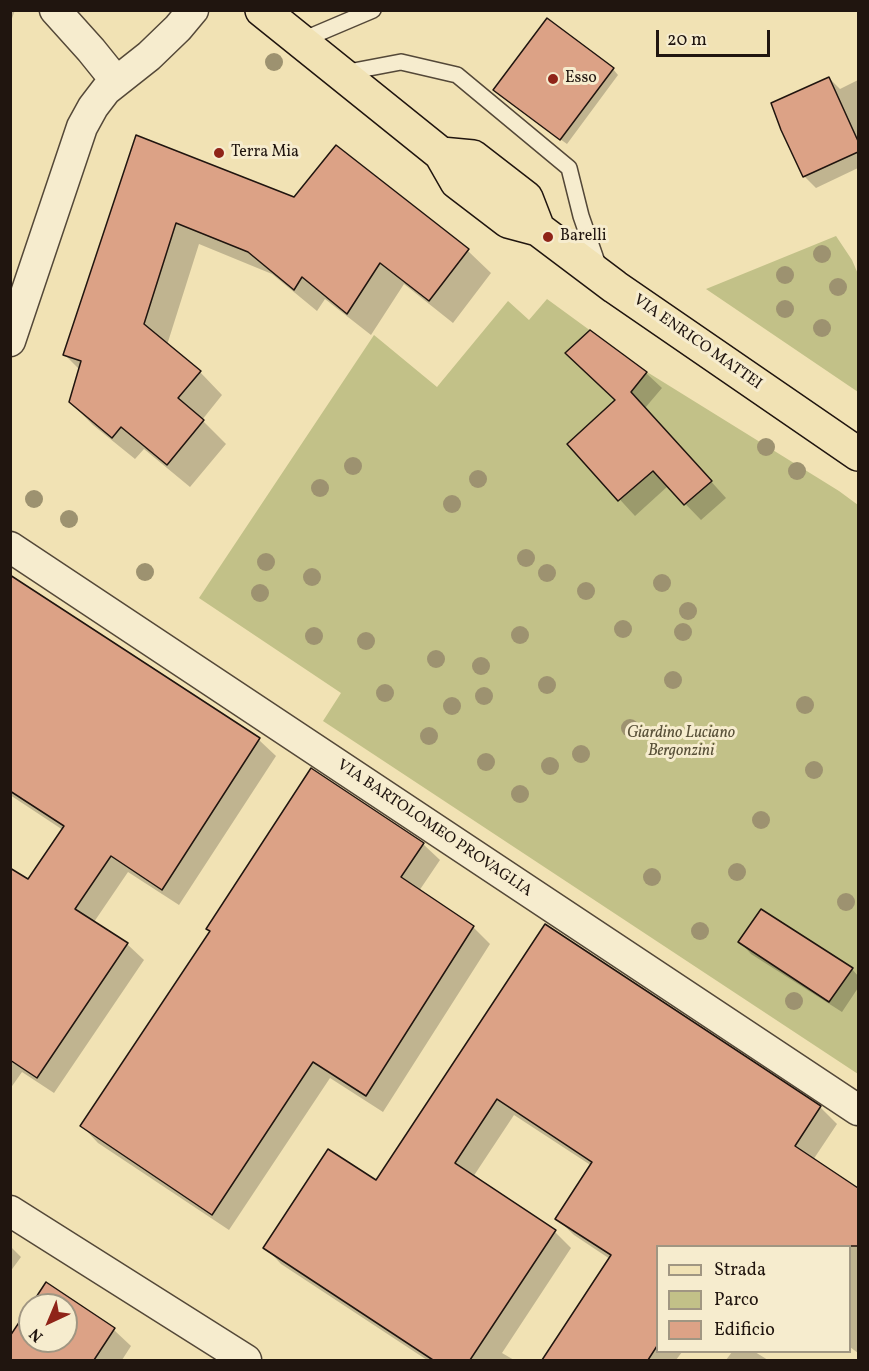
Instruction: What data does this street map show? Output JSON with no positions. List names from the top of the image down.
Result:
{
  "streets": {
    "main road": ["VIA ENRICO MATTEI"],
    "street": ["VIA BARTOLOMEO PROVAGLIA"]
  },
  "parks": ["Giardino Luciano Bergonzini"],
  "places": ["Esso", "Terra Mia", "Barelli"],
  "legend": ["Strada", "Parco", "Edificio"],
  "scale_bar": "20 m",
  "north": "bottom left"
}
